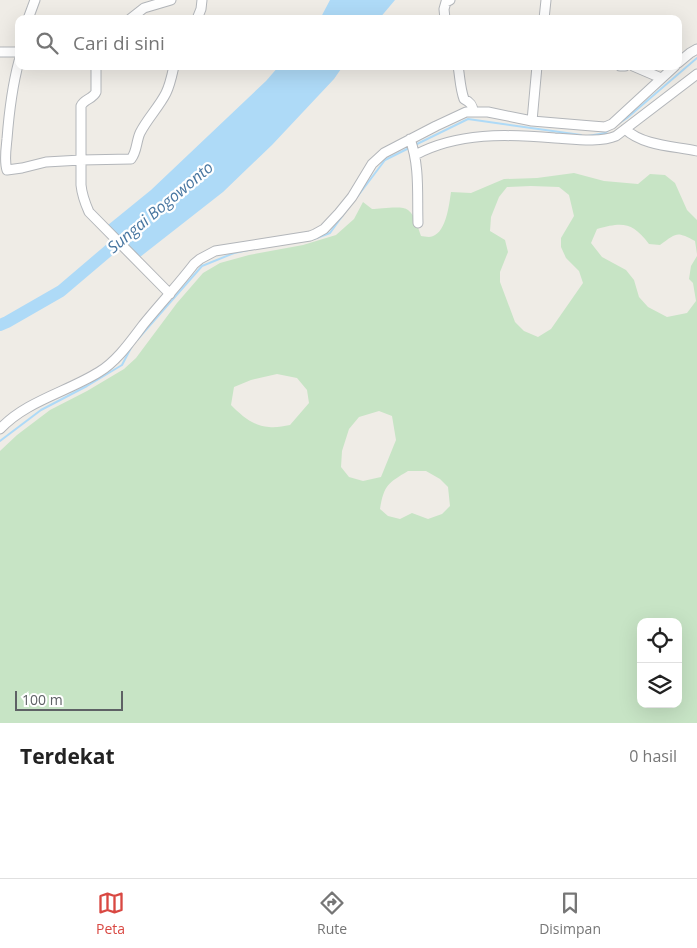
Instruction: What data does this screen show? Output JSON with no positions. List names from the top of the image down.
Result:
{
  "water": ["Sungai Bogowonto"],
  "scale_bar": "100 m",
  "page": {
    "search": "Cari di sini",
    "scale": "100 m",
    "heading": ["Terdekat", "0 hasil"],
    "nav": ["Peta", "Rute", "Disimpan"]
  }
}
